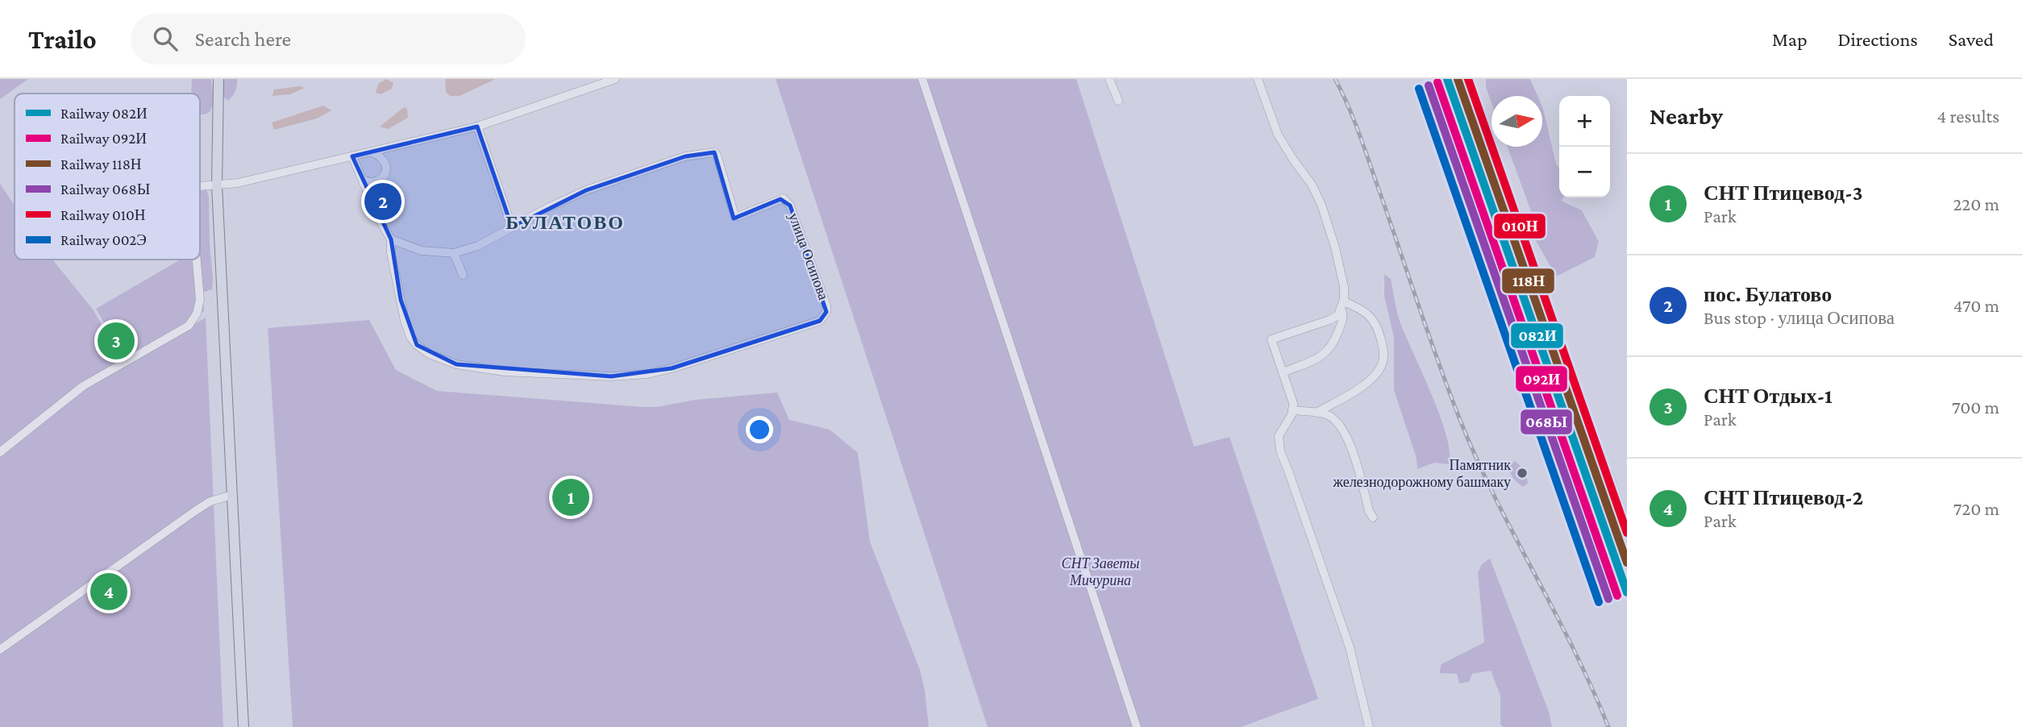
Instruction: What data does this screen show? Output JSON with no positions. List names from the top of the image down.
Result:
{
  "streets": {
    "street": ["улица Осипова"]
  },
  "districts": ["БУЛАТОВО"],
  "parks": ["СНТ Заветы Мичурина"],
  "places": ["Памятник железнодорожному башмаку"],
  "lines": [
    "rail line 082И",
    "rail line 118Н",
    "rail line 010Н",
    "rail line 092И",
    "rail line 068Ы",
    "rail line 002Э"
  ],
  "legend": [
    "Railway 082И",
    "Railway 092И",
    "Railway 118Н",
    "Railway 068Ы",
    "Railway 010Н",
    "Railway 002Э"
  ],
  "north": "right",
  "page": {
    "header": "Trailo",
    "search": "Search here",
    "nav": ["Map", "Directions", "Saved"],
    "heading": ["Nearby", "4 results"],
    "map_buttons": ["+", "−"],
    "list": [
      {
        "mark": "1",
        "name": "СНТ Птицевод-3",
        "note": "Park",
        "value": "220 m"
      },
      {
        "mark": "2",
        "name": "пос. Булатово",
        "note": "Bus stop · улица Осипова",
        "value": "470 m"
      },
      {
        "mark": "3",
        "name": "СНТ Отдых-1",
        "note": "Park",
        "value": "700 m"
      },
      {
        "mark": "4",
        "name": "СНТ Птицевод-2",
        "note": "Park",
        "value": "720 m"
      }
    ],
    "pins": [
      "2",
      "3",
      "1",
      "4"
    ]
  }
}
